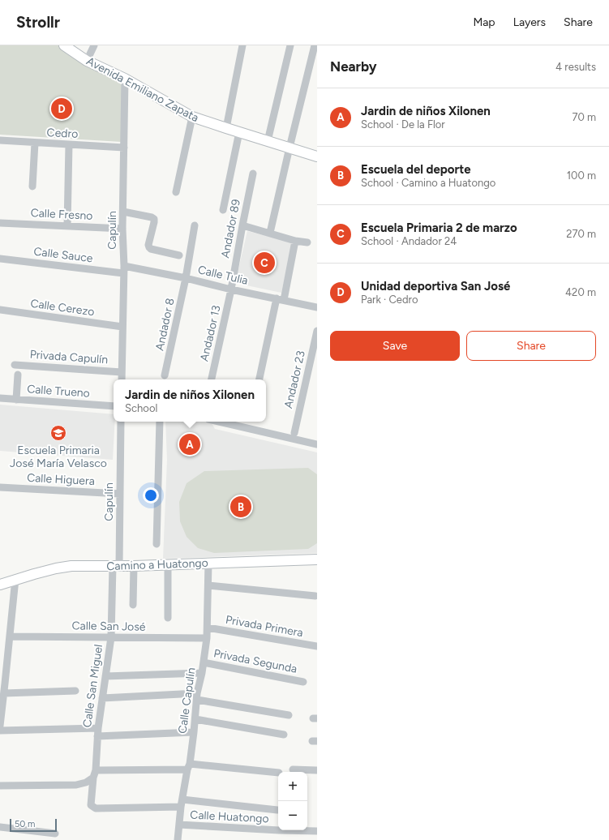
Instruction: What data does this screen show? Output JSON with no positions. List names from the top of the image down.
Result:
{
  "streets": {
    "main road": ["Avenida Emiliano Zapata", "Camino a Huatongo"],
    "street": [
      "Cedro",
      "Calle Fresno",
      "Andador 89",
      "Capulín",
      "Calle Sauce",
      "Calle Tulia",
      "Calle Cerezo",
      "Andador 8",
      "Andador 13",
      "Privada Capulín",
      "Andador 23",
      "Calle Trueno",
      "Calle Higuera",
      "Calle San José",
      "Privada Primera",
      "Privada Segunda",
      "Calle San Miguel",
      "Calle Capulín",
      "Calle Huatongo"
    ]
  },
  "crossings": [
    ["Avenida Emiliano Zapata", "Capulín"],
    ["Cedro", "Capulín"],
    ["Calle Fresno", "Capulín"],
    ["Andador 89", "Calle Tulia"],
    ["Andador 89", "Andador 13"],
    ["Capulín", "Calle Sauce"],
    ["Capulín", "Calle Tulia"],
    ["Capulín", "Calle Cerezo"],
    ["Capulín", "Privada Capulín"],
    ["Capulín", "Calle Higuera"],
    ["Capulín", "Camino a Huatongo"],
    ["Capulín", "Calle San Miguel"],
    ["Calle Sauce", "Calle Tulia"],
    ["Calle Tulia", "Andador 8"],
    ["Calle Tulia", "Andador 13"],
    ["Camino a Huatongo", "Calle San Miguel"],
    ["Camino a Huatongo", "Calle Capulín"],
    ["Calle San José", "Calle San Miguel"],
    ["Calle San José", "Calle Capulín"],
    ["Privada Primera", "Calle Capulín"],
    ["Privada Segunda", "Calle Capulín"],
    ["Calle San Miguel", "Calle Capulín"],
    ["Calle Capulín", "Calle Huatongo"]
  ],
  "places": {
    "school or university": ["Escuela Primaria José María Velasco"]
  },
  "scale_bar": "50 m",
  "page": {
    "header": "Strollr",
    "nav": ["Map", "Layers", "Share"],
    "heading": ["Nearby", "4 results"],
    "list": [
      {
        "mark": "A",
        "name": "Jardin de niños Xilonen",
        "note": "School · De la Flor",
        "value": "70 m"
      },
      {
        "mark": "B",
        "name": "Escuela del deporte",
        "note": "School · Camino a Huatongo",
        "value": "100 m"
      },
      {
        "mark": "C",
        "name": "Escuela Primaria 2 de marzo",
        "note": "School · Andador 24",
        "value": "270 m"
      },
      {
        "mark": "D",
        "name": "Unidad deportiva San José",
        "note": "Park · Cedro",
        "value": "420 m"
      }
    ],
    "pins": [
      "D",
      "C",
      "A",
      "B"
    ],
    "buttons": ["Save", "Share"],
    "popup": ["Jardin de niños Xilonen", "School"],
    "map_buttons": ["+", "−"],
    "scale": "50 m"
  }
}
